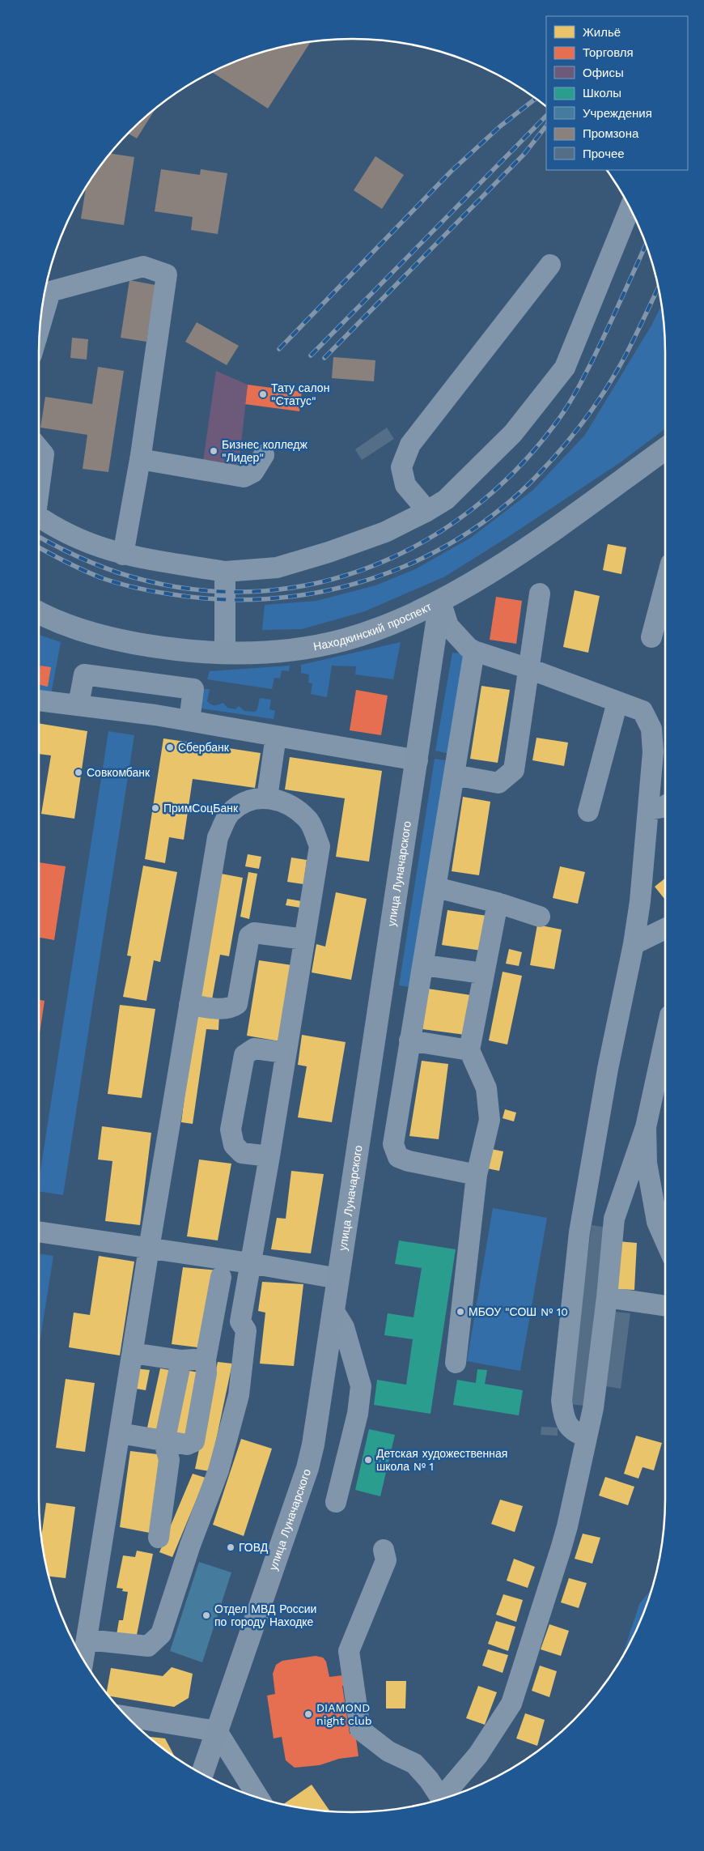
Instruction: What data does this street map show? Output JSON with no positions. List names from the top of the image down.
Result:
{
  "streets": {
    "main road": ["Находкинский проспект", "улица Луначарского"]
  },
  "crossings": [
    ["Находкинский проспект", "улица Луначарского"]
  ],
  "places": [
    "Тату салон \"Статус\"",
    "Бизнес колледж \"Лидер\"",
    "Сбербанк",
    "Совкомбанк",
    "ПримСоцБанк",
    "МБОУ \"СОШ № 10",
    "Детская художественная школа № 1",
    "ГОВД",
    "Отдел МВД России по городу Находке",
    "DIAMOND night club"
  ],
  "legend": [
    "Жильё",
    "Торговля",
    "Офисы",
    "Школы",
    "Учреждения",
    "Промзона",
    "Прочее"
  ]
}
